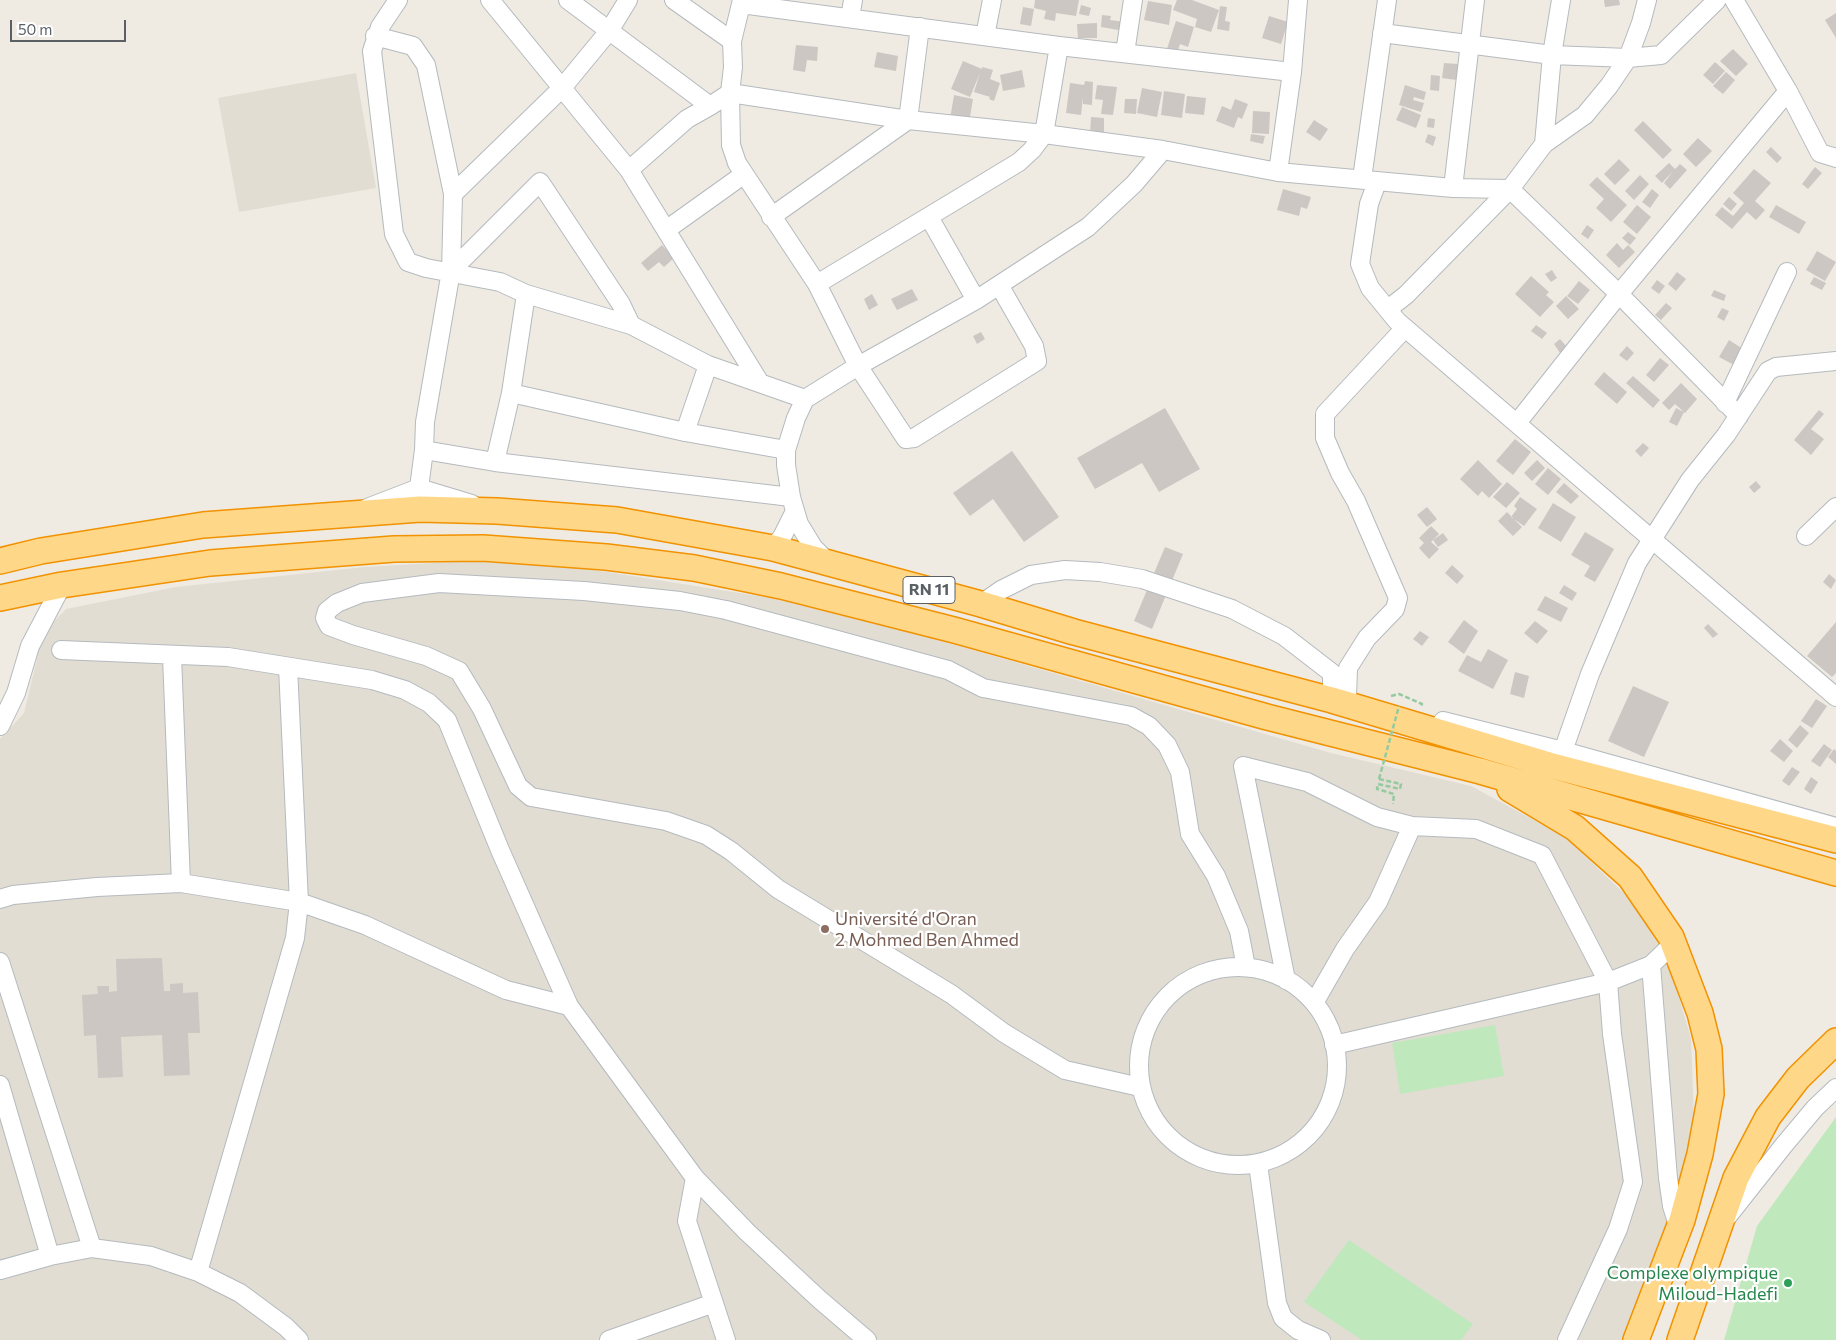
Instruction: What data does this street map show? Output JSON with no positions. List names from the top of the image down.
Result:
{
  "streets": {
    "highway": ["RN 11"]
  },
  "places": ["Université d'Oran 2 Mohmed Ben Ahmed", "Complexe olympique Miloud-Hadefi"],
  "scale_bar": "50 m"
}
